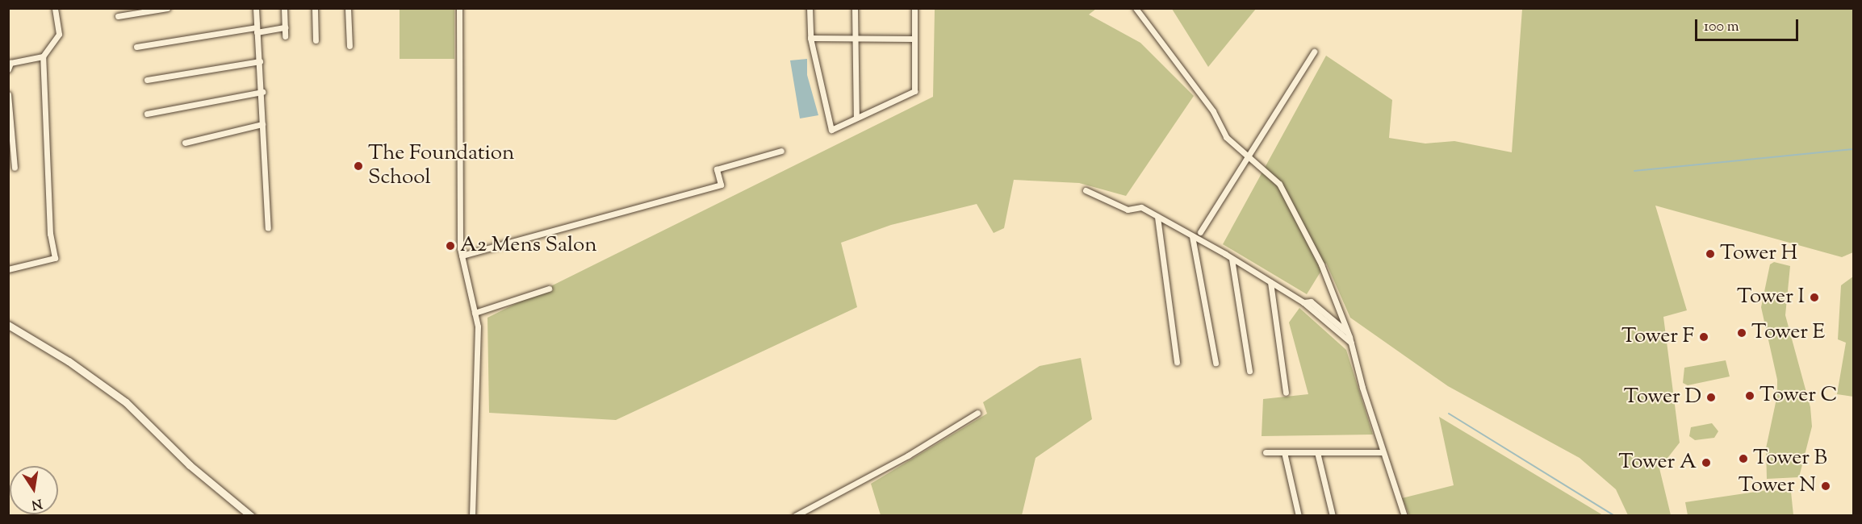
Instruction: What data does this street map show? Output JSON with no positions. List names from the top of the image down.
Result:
{
  "places": [
    "The Foundation School",
    "A2 Mens Salon",
    "Tower H",
    "Tower I",
    "Tower E",
    "Tower F",
    "Tower C",
    "Tower D",
    "Tower B",
    "Tower A",
    "Tower N"
  ],
  "scale_bar": "100 m",
  "north": "bottom"
}
